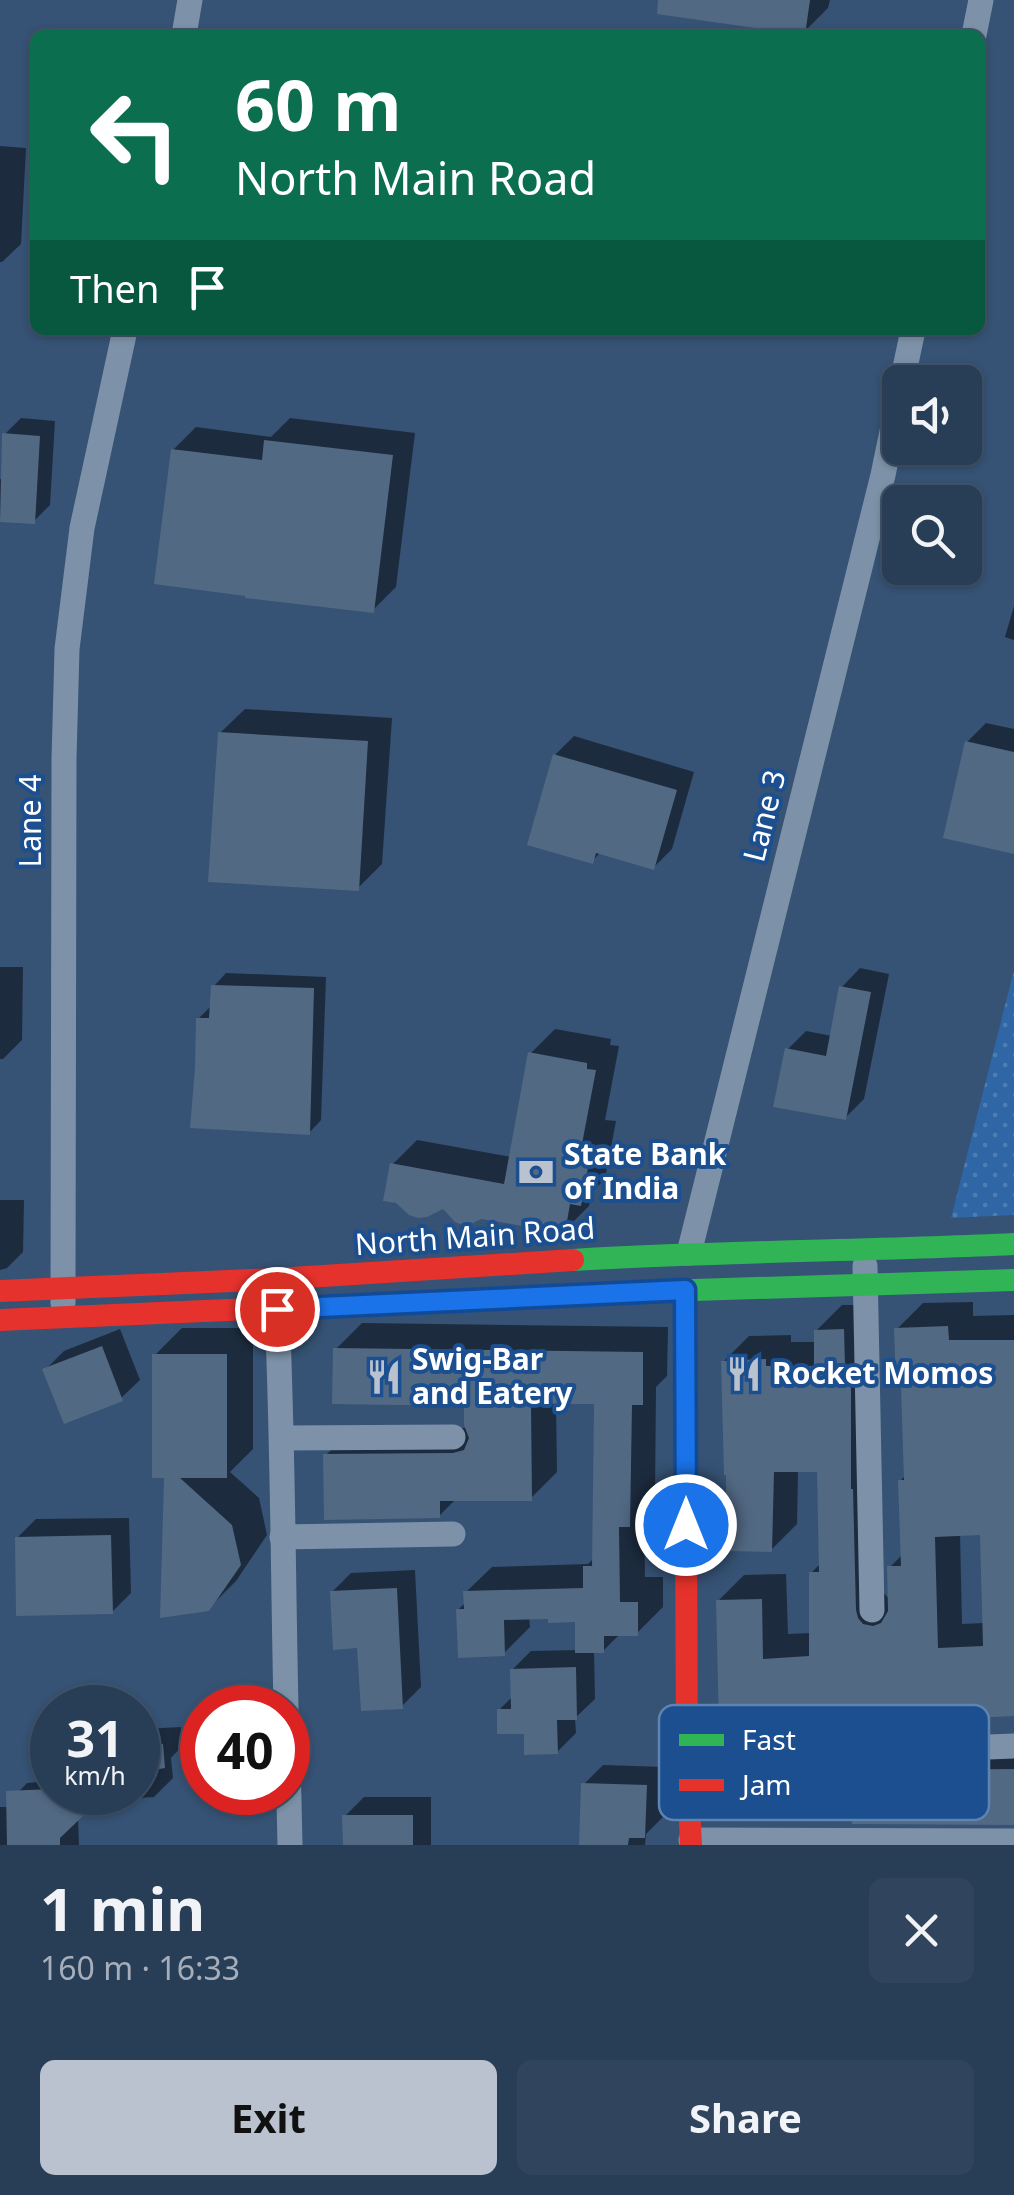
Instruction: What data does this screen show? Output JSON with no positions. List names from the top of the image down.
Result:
{
  "streets": {
    "main road": ["North Main Road"],
    "street": ["Lane 3", "Lane 4"]
  },
  "crossings": [
    ["Lane 3", "North Main Road"],
    ["Lane 4", "North Main Road"]
  ],
  "places": {
    "bank": ["State Bank of India"],
    "restaurant": ["Rocket Momos", "Swig-Bar and Eatery"]
  },
  "legend": ["Fast", "Jam"],
  "page": {
    "turn": ["60 m", "North Main Road"],
    "then": "Then",
    "speed": "31 km/h",
    "limit": "40",
    "heading": ["1 min", "160 m · 16:33"],
    "buttons": ["Exit", "Share"]
  }
}
